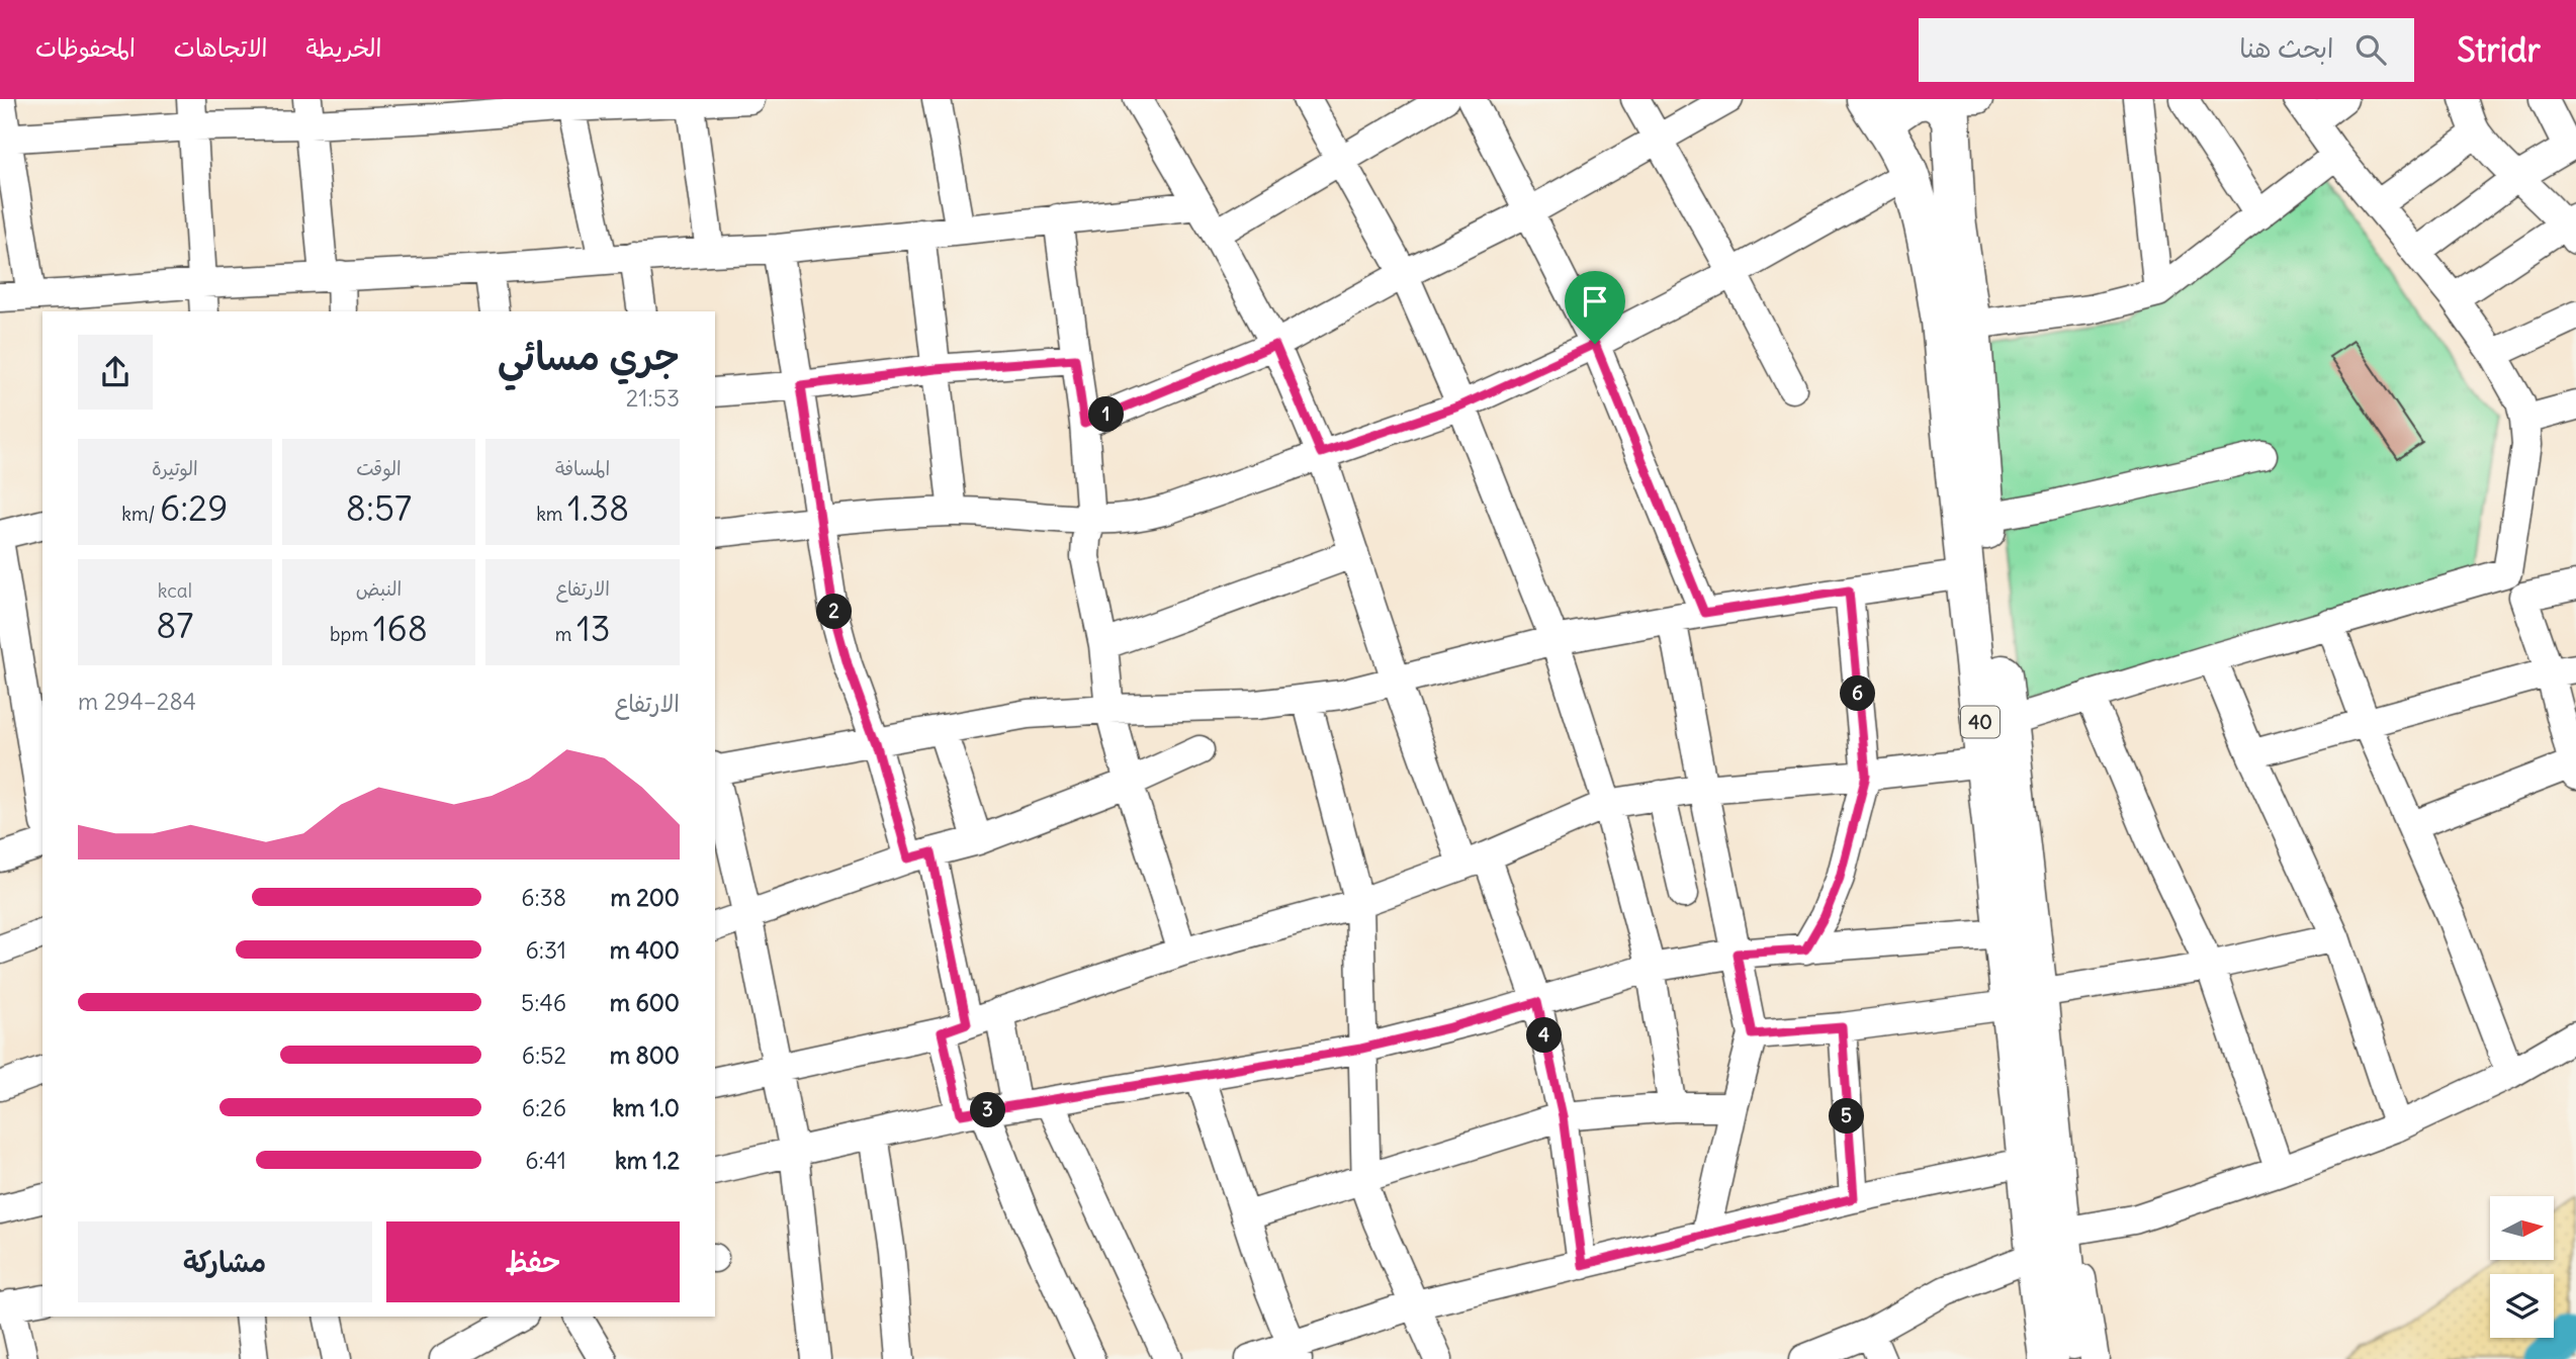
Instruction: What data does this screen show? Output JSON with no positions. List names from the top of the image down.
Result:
{
  "streets": {
    "highway": ["40"]
  },
  "north": "right",
  "page": {
    "header": "Stridr",
    "search": "ابحث هنا",
    "nav": ["الخريطة", "الاتجاهات", "المحفوظات"],
    "heading": ["جري مسائي", "21:53"],
    "pins": [
      "1",
      "2",
      "6",
      "4",
      "3",
      "5"
    ],
    "stats": [
      ["المسافة", "1.38 km"],
      ["الوقت", "8:57"],
      ["الوتيرة", "6:29 /km"],
      ["الارتفاع", "13 m"],
      ["النبض", "168 bpm"],
      ["kcal", "87"]
    ],
    "chart": ["الارتفاع", "284–294 m"],
    "list": [
      {
        "name": "200 m",
        "note": "6:38"
      },
      {
        "name": "400 m",
        "note": "6:31"
      },
      {
        "name": "600 m",
        "note": "5:46"
      },
      {
        "name": "800 m",
        "note": "6:52"
      },
      {
        "name": "1.0 km",
        "note": "6:26"
      },
      {
        "name": "1.2 km",
        "note": "6:41"
      }
    ],
    "buttons": ["حفظ", "مشاركة"]
  }
}
